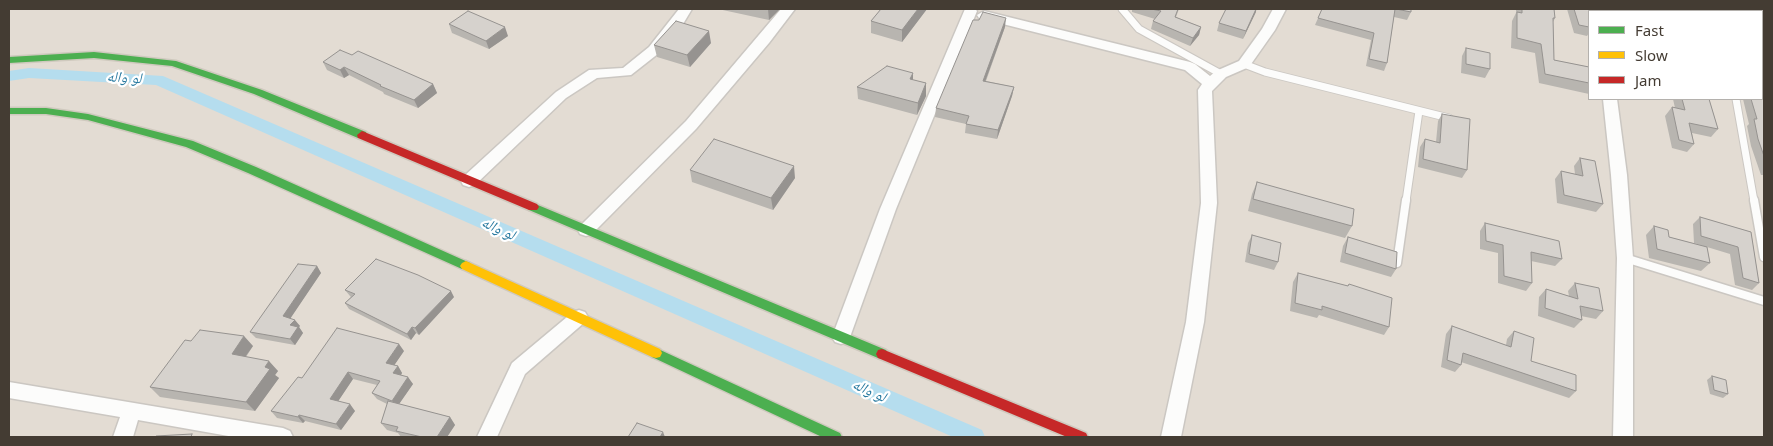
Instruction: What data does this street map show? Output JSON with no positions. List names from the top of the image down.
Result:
{
  "water": ["لو واله"],
  "legend": ["Fast", "Slow", "Jam"]
}
